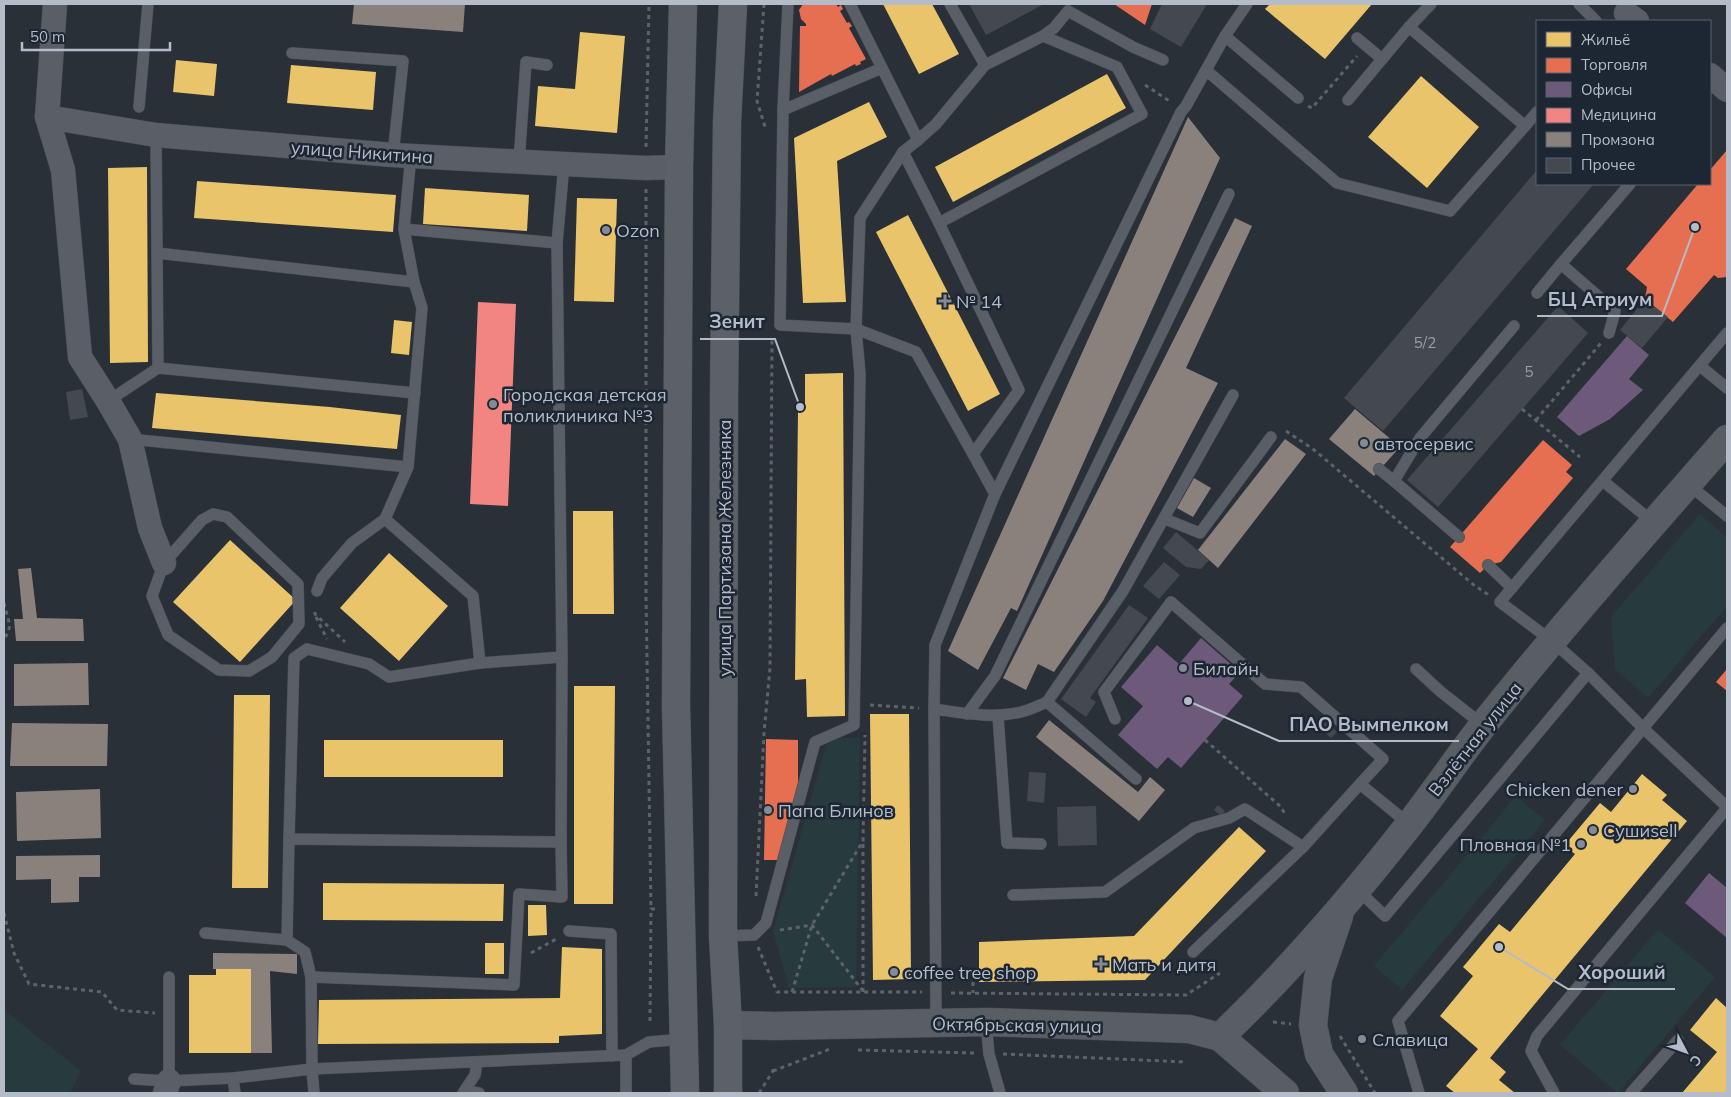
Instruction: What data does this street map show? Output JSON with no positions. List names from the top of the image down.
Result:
{
  "streets": {
    "main road": ["улица Партизана Железняка", "Взлётная улица", "Октябрьская улица"],
    "street": ["улица Никитина"]
  },
  "crossings": [
    ["улица Партизана Железняка", "Октябрьская улица"],
    ["Взлётная улица", "Октябрьская улица"]
  ],
  "places": {
    "other": [
      "БЦ Атриум",
      "Ozon",
      "Городская детская поликлиника №3",
      "Зенит",
      "автосервис",
      "Билайн",
      "ПАО Вымпелком",
      "Chicken dener",
      "Папа Блинов",
      "Сушиsell",
      "Пловная №1",
      "Хороший",
      "coffee tree shop",
      "Славица"
    ],
    "health": ["№ 14", "Мать и дитя"]
  },
  "house_numbers": ["5/2", "5"],
  "legend": [
    "Жильё",
    "Торговля",
    "Офисы",
    "Медицина",
    "Промзона",
    "Прочее"
  ],
  "scale_bar": "50 m",
  "north": "bottom right"
}
